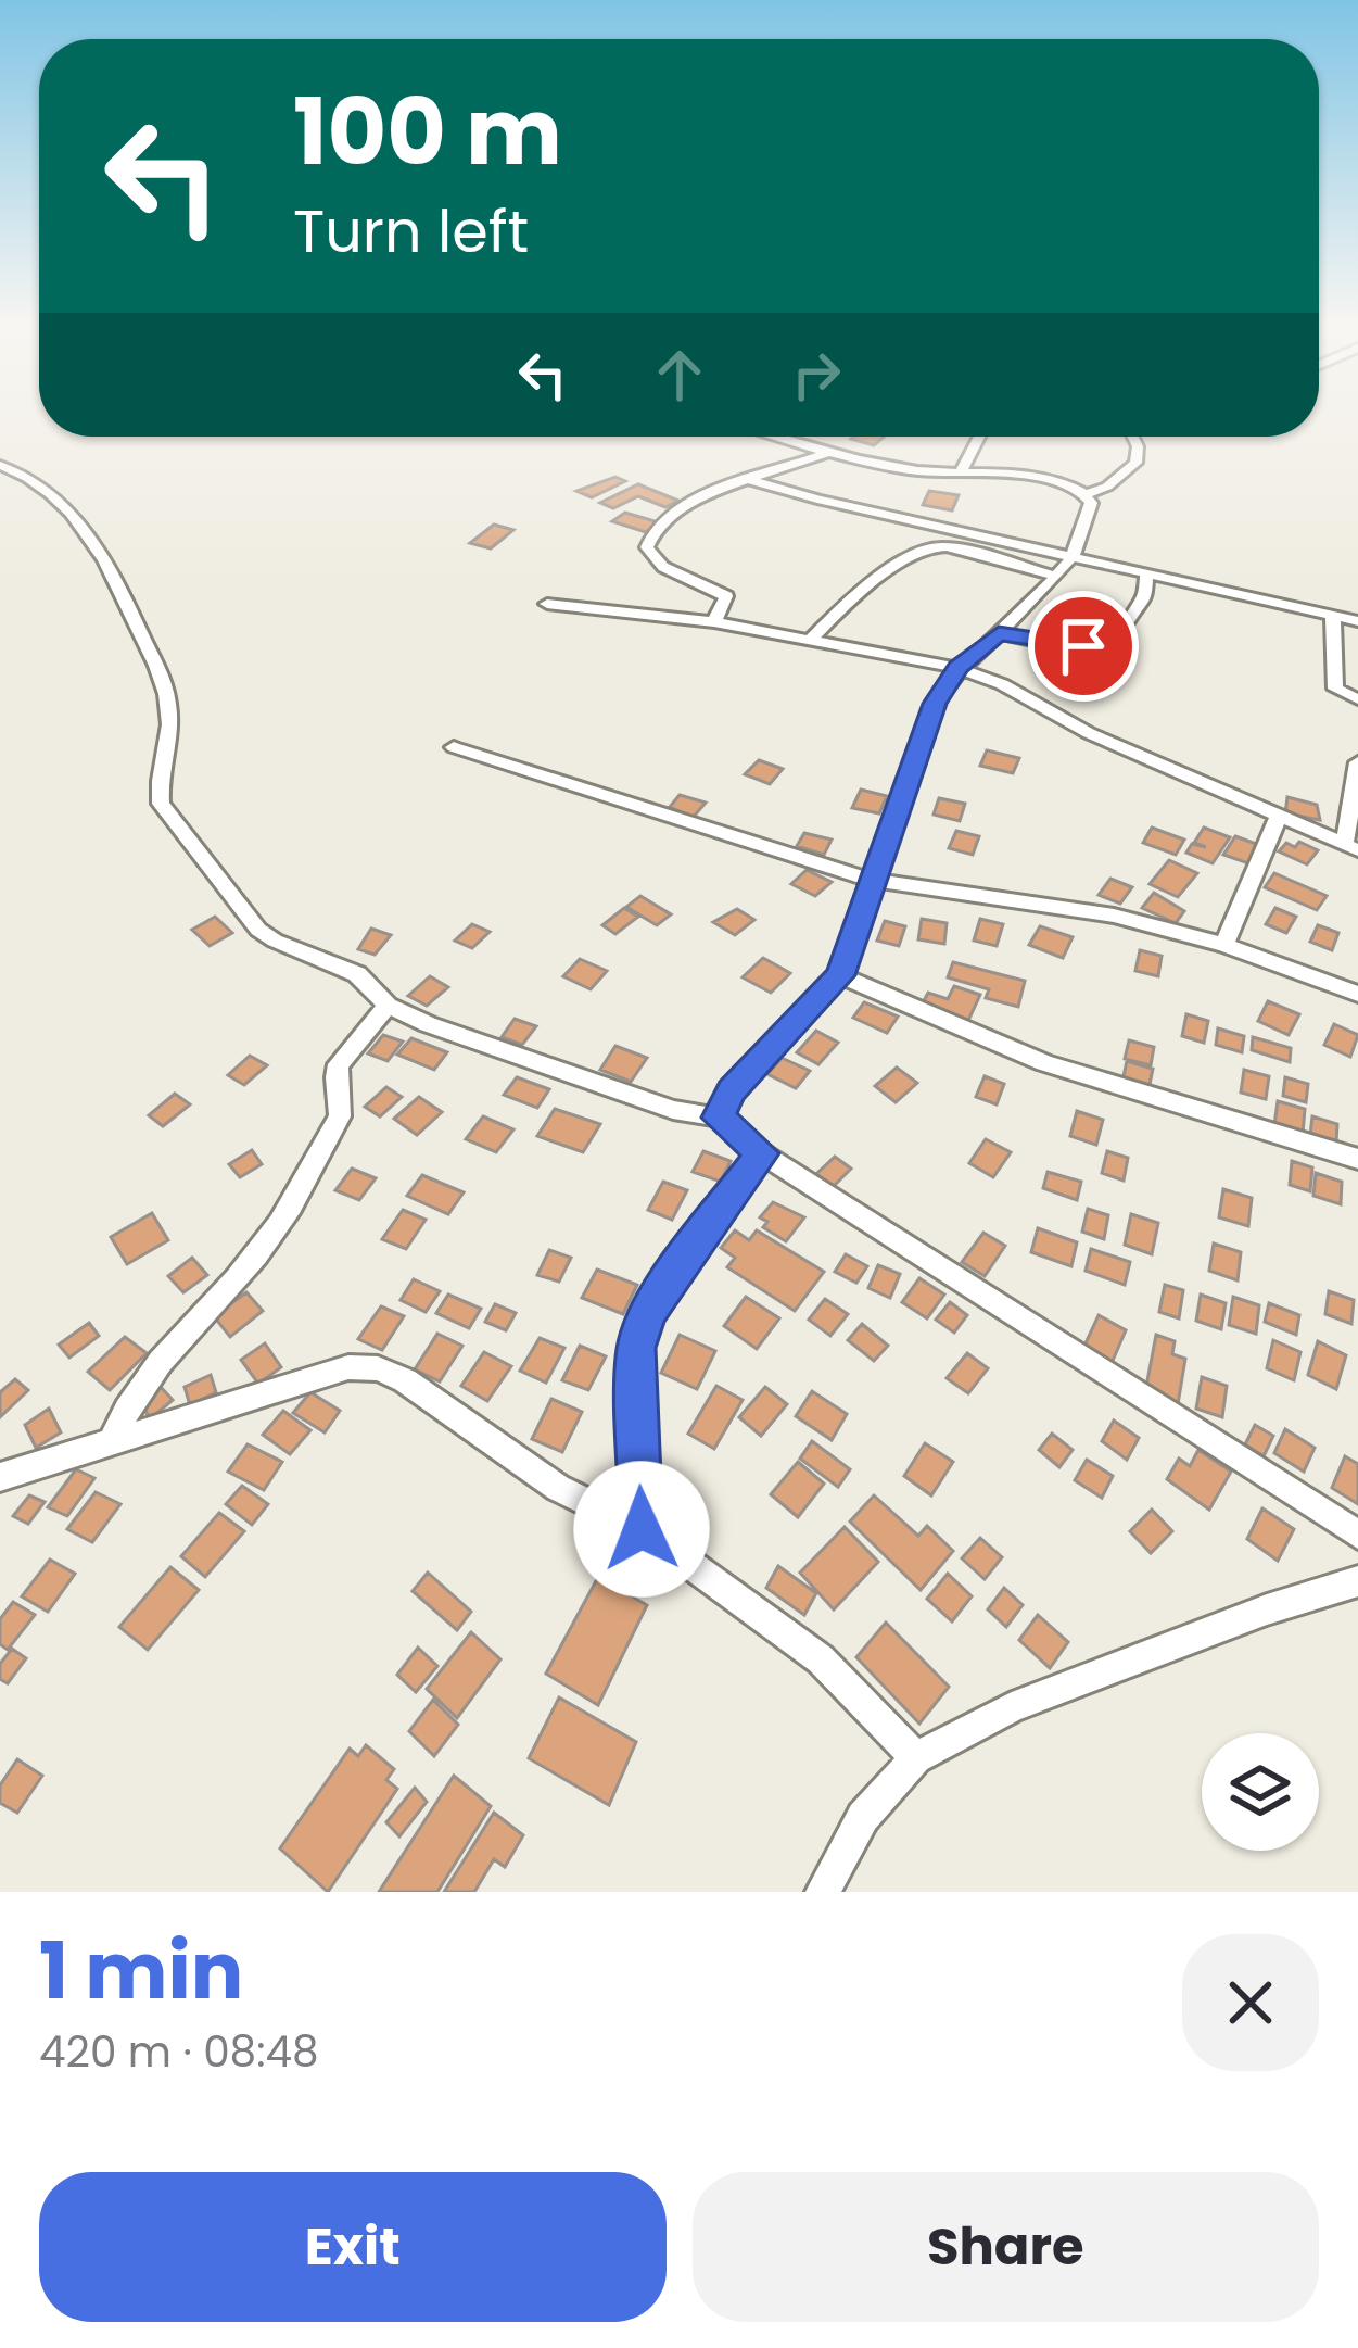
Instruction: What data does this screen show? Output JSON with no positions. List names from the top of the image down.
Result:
{
  "page": {
    "turn": ["100 m", "Turn left"],
    "heading": ["1 min", "420 m · 08:48"],
    "buttons": ["Exit", "Share"]
  }
}
